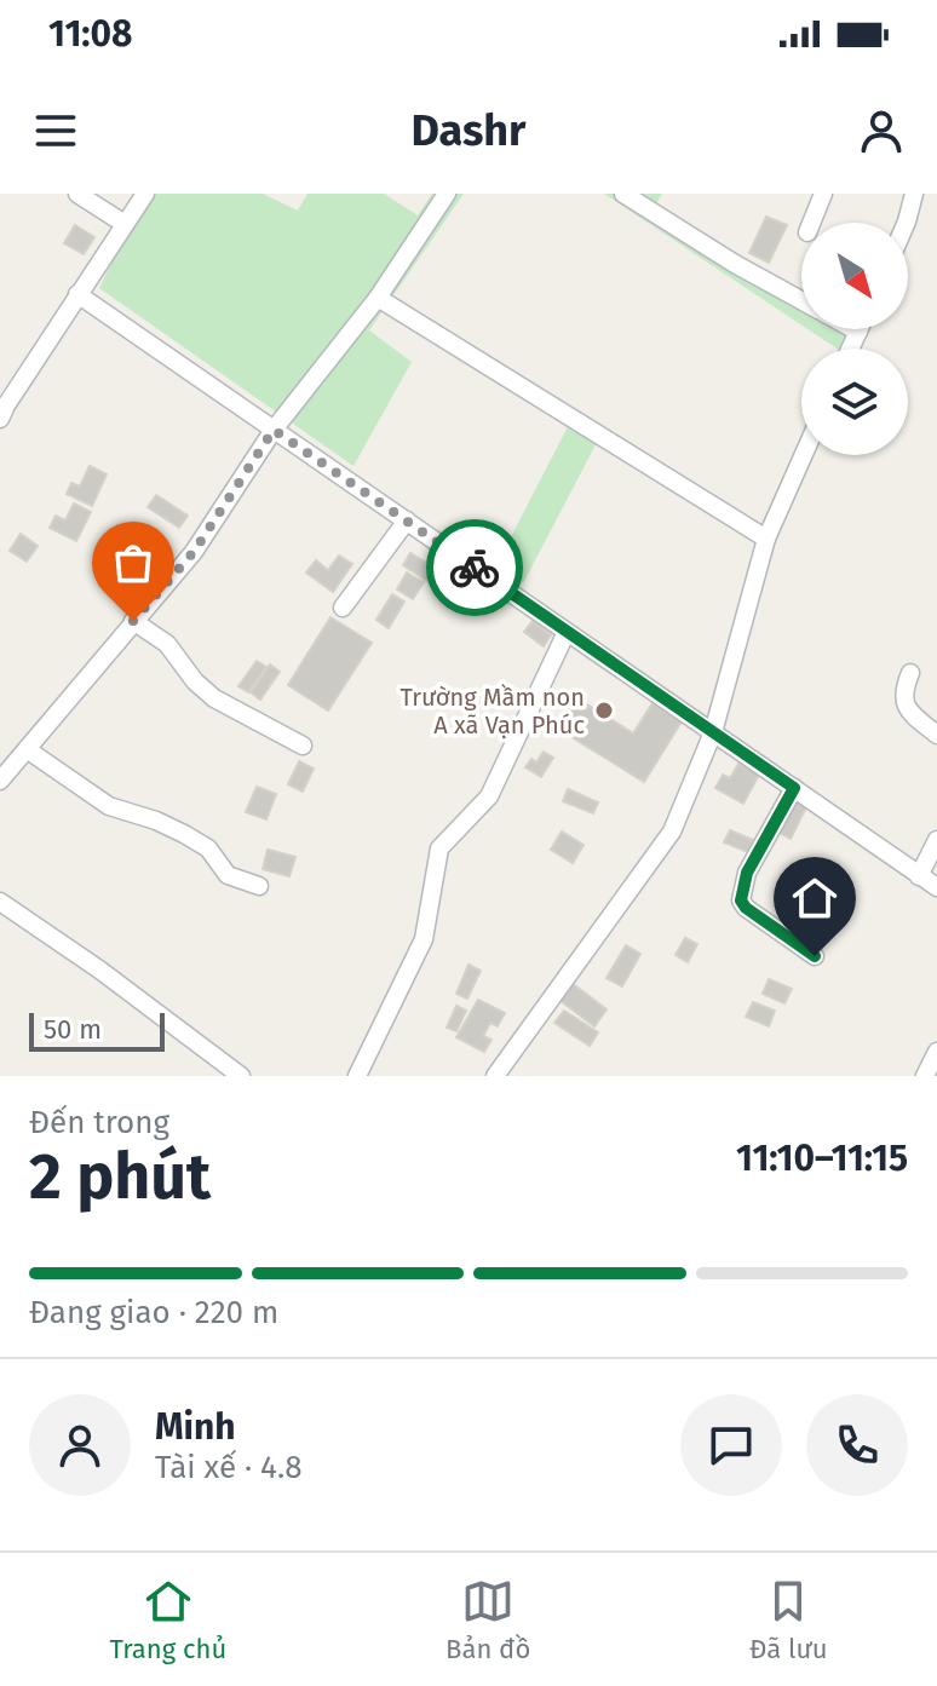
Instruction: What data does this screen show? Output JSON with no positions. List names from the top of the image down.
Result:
{
  "places": ["Trường Mầm non A xã Vạn Phúc"],
  "scale_bar": "50 m",
  "north": "bottom right",
  "page": {
    "status": "11:08",
    "header": "Dashr",
    "scale": "50 m",
    "heading": ["2 phút", "Đến trong", "11:10–11:15"],
    "panel": ["Minh", "Tài xế · 4.8"],
    "bar": "Đang giao · 220 m",
    "tabs": ["Trang chủ", "Bản đồ", "Đã lưu"]
  }
}
